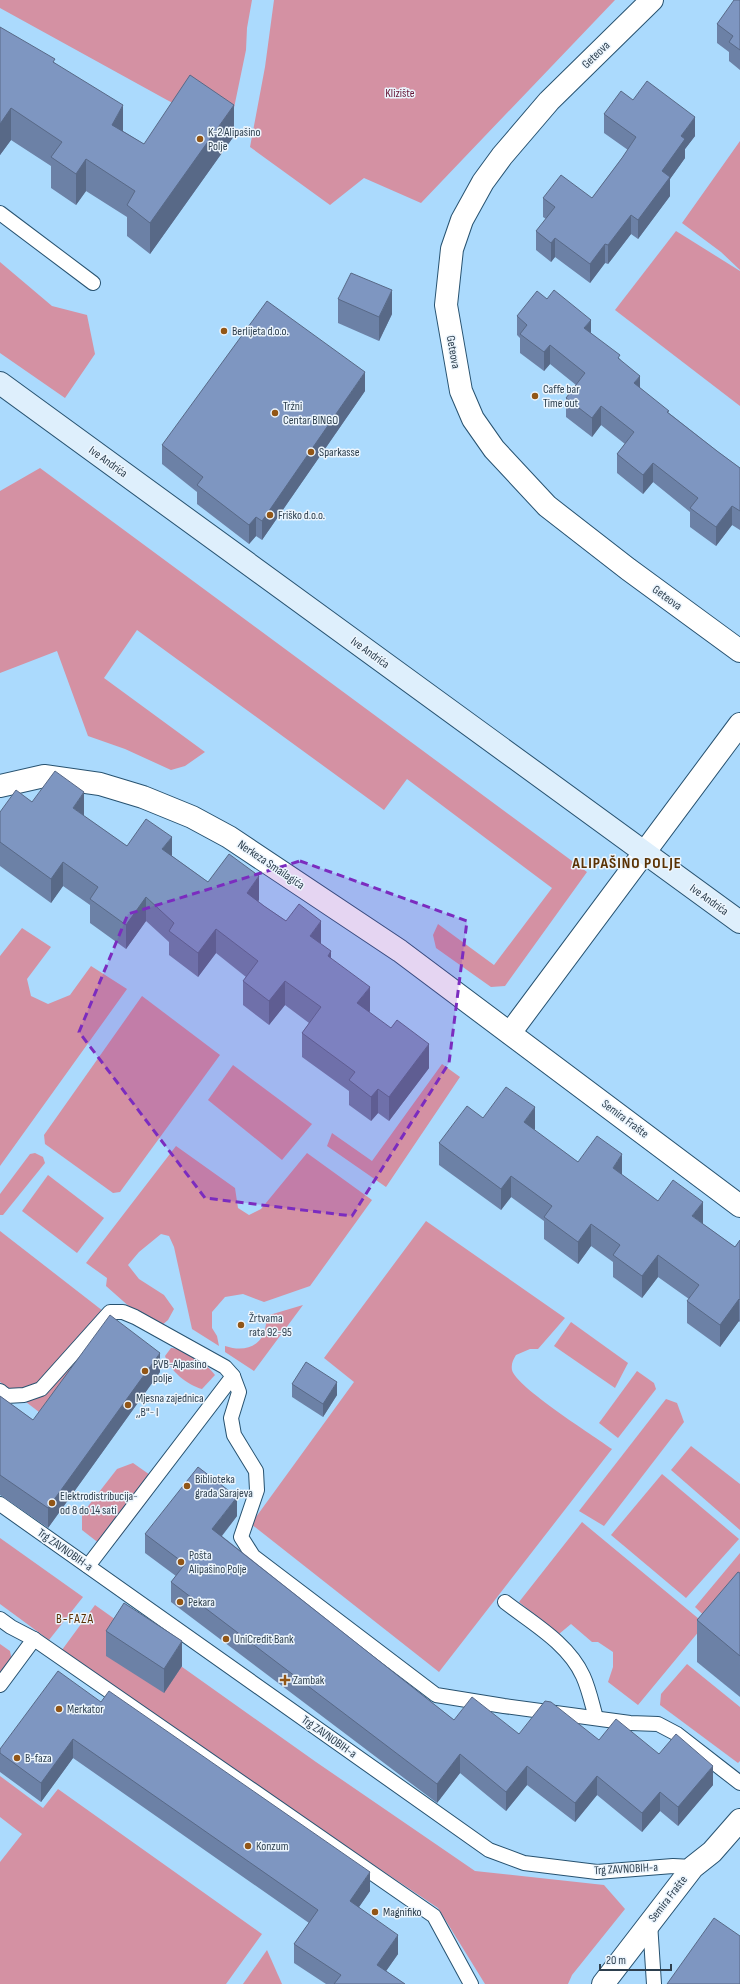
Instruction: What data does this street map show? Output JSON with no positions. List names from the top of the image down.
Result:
{
  "streets": {
    "main road": ["Ive Andrića"],
    "street": ["Geteova", "Nerkeza Smailagića", "Semira Frašte"],
    "lane": ["Trg ZAVNOBIH-a"]
  },
  "crossings": [
    ["Nerkeza Smailagića", "Semira Frašte"],
    ["Semira Frašte", "Trg ZAVNOBIH-a"]
  ],
  "districts": ["ALIPAŠINO POLJE", "B-FAZA"],
  "parks": ["Klizište"],
  "places": {
    "other": [
      "K-2 Alipašino Polje",
      "Berlijeta d.o.o.",
      "Caffe bar Time out",
      "Tržni Centar BINGO",
      "Sparkasse",
      "Friško d.o.o.",
      "Žrtvama rata 92-95",
      "PVB-Alpasino polje",
      "Mjesna zajednica ,,B''- I",
      "Biblioteka grada Sarajeva",
      "Elektrodistribucija- od 8 do 14 sati",
      "Pošta Alipašino Polje",
      "Pekara",
      "UniCredit Bank",
      "Merkator",
      "B-faza",
      "Konzum",
      "Magnifiko"
    ],
    "health": ["Zambak"]
  },
  "scale_bar": "20 m"
}
